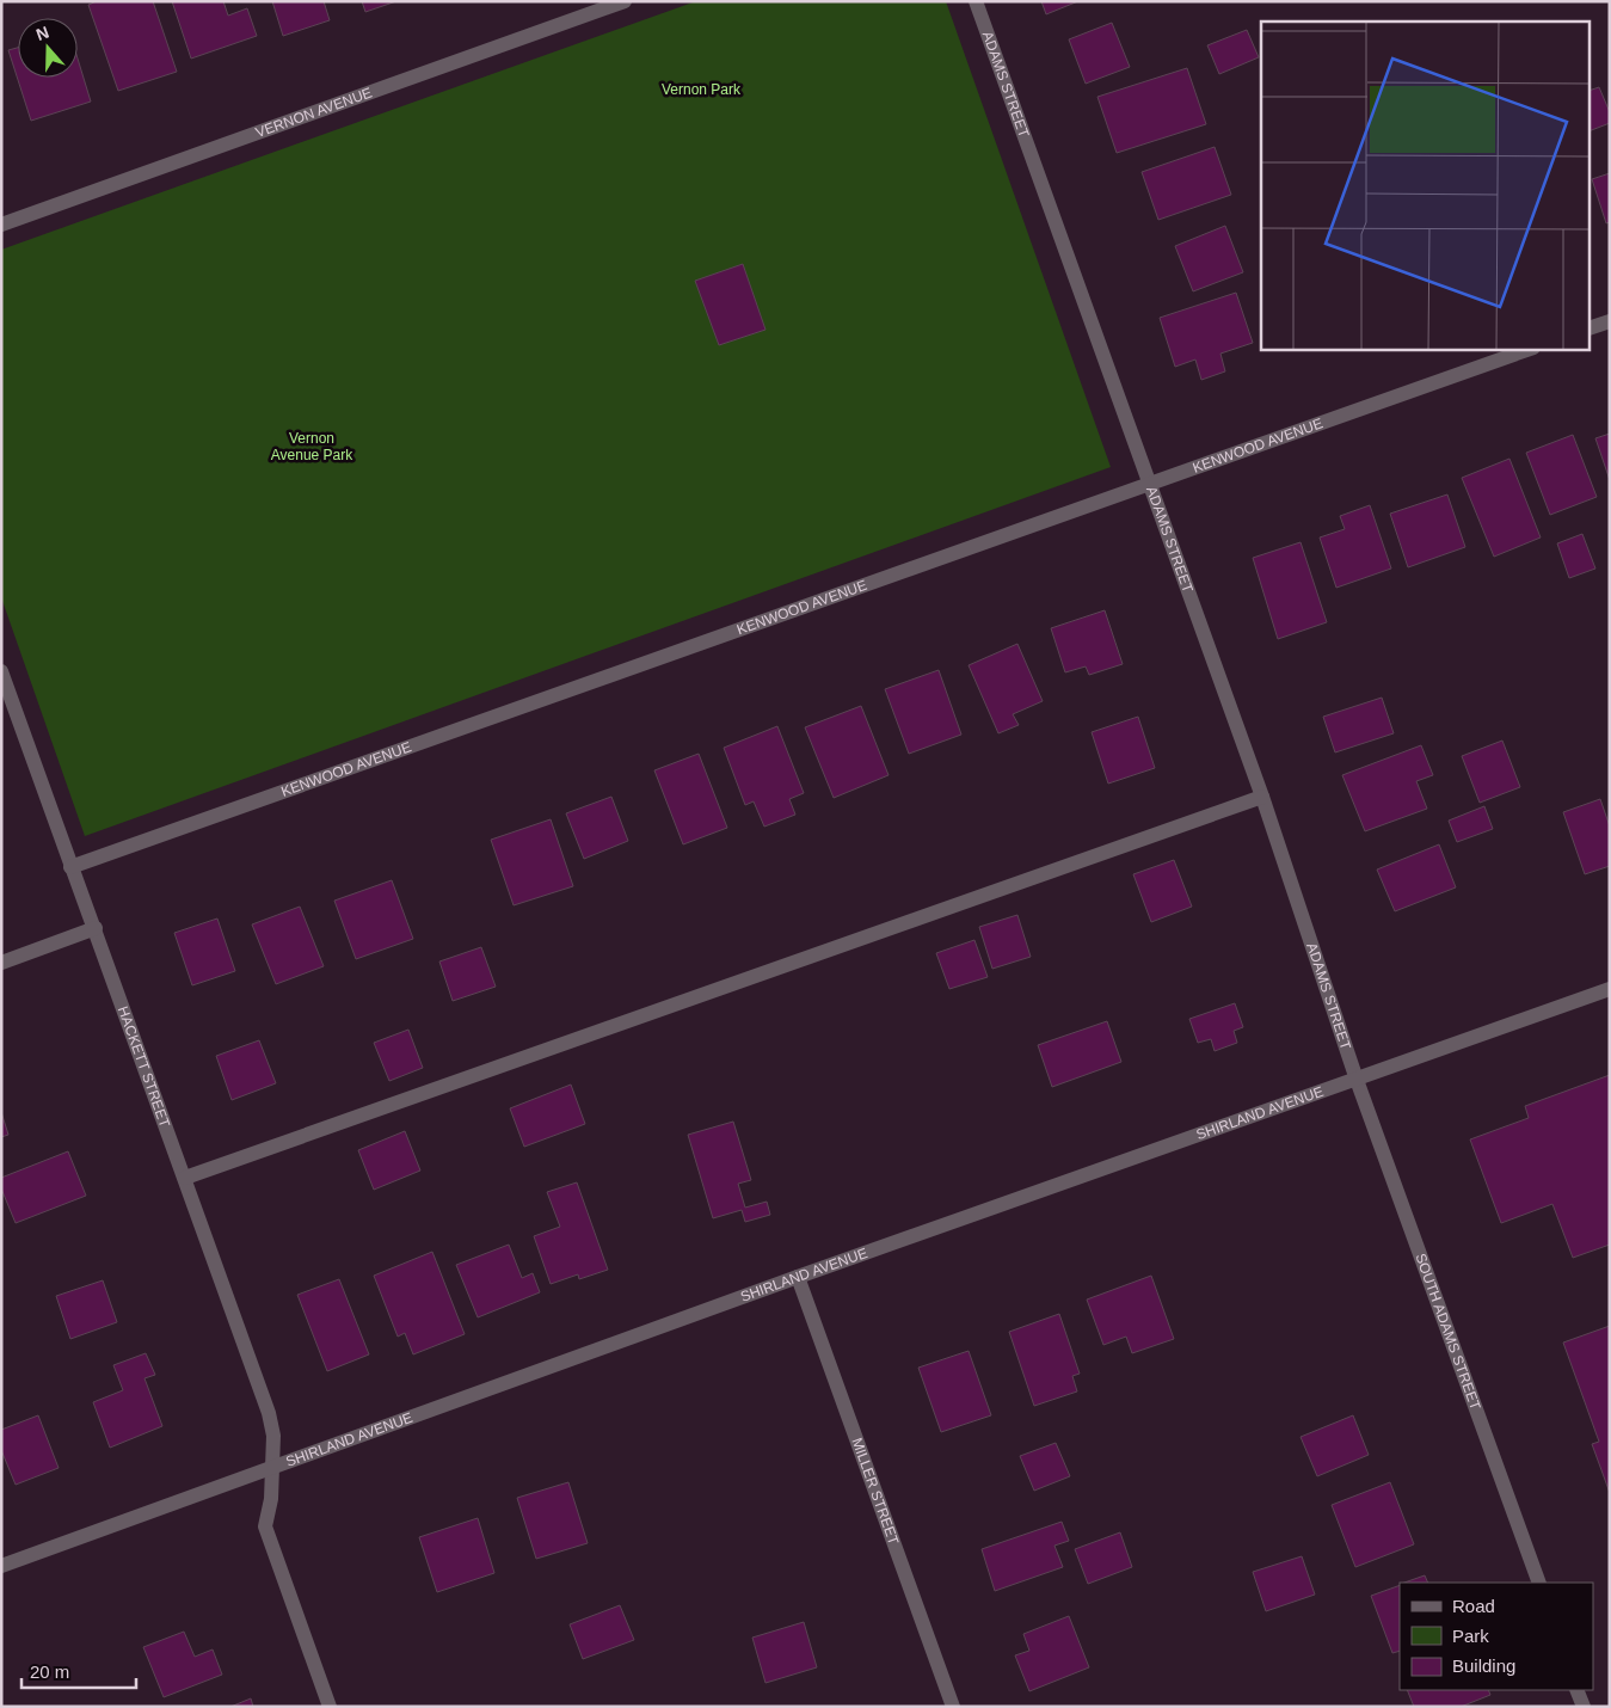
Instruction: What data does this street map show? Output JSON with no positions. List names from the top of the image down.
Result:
{
  "streets": {
    "street": [
      "ADAMS STREET",
      "VERNON AVENUE",
      "KENWOOD AVENUE",
      "HACKETT STREET",
      "SHIRLAND AVENUE",
      "SOUTH ADAMS STREET",
      "MILLER STREET"
    ]
  },
  "crossings": [
    ["ADAMS STREET", "KENWOOD AVENUE"],
    ["ADAMS STREET", "SHIRLAND AVENUE"],
    ["ADAMS STREET", "SOUTH ADAMS STREET"],
    ["KENWOOD AVENUE", "HACKETT STREET"],
    ["HACKETT STREET", "SHIRLAND AVENUE"],
    ["SHIRLAND AVENUE", "SOUTH ADAMS STREET"],
    ["SHIRLAND AVENUE", "MILLER STREET"]
  ],
  "parks": ["Vernon Park", "Vernon Avenue Park"],
  "legend": ["Road", "Park", "Building"],
  "scale_bar": "20 m",
  "north": "top"
}
